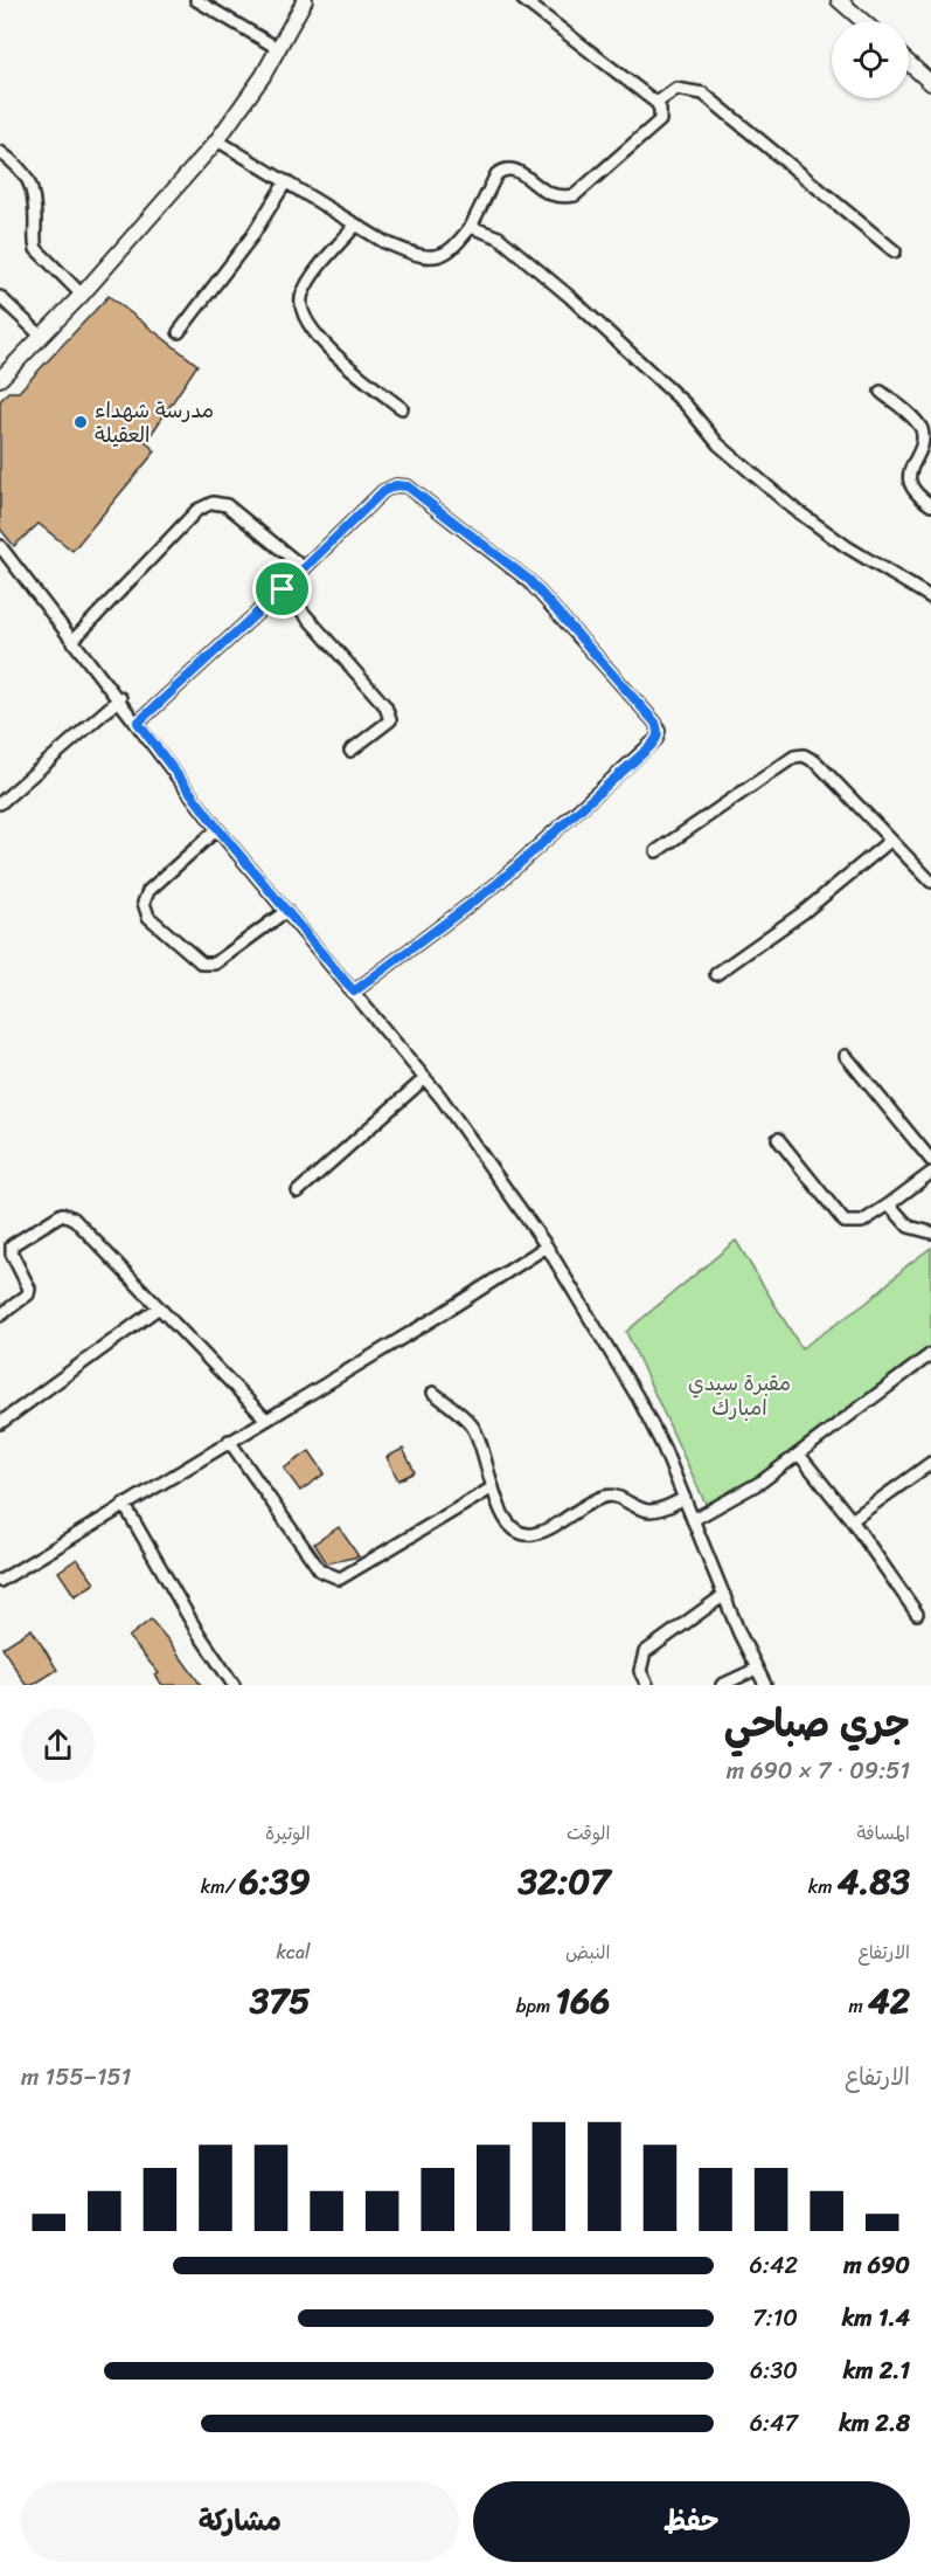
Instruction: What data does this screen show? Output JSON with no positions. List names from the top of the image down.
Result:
{
  "parks": ["مقبرة سيدي امبارك"],
  "places": ["مدرسة شهداء العقيلة"],
  "page": {
    "heading": ["جري صباحي", "09:51 · 7 × 690 m"],
    "stats": [
      ["المسافة", "4.83 km"],
      ["الوقت", "32:07"],
      ["الوتيرة", "6:39 /km"],
      ["الارتفاع", "42 m"],
      ["النبض", "166 bpm"],
      ["kcal", "375"]
    ],
    "chart": ["الارتفاع", "151–155 m"],
    "list": [
      {
        "name": "690 m",
        "note": "6:42"
      },
      {
        "name": "1.4 km",
        "note": "7:10"
      },
      {
        "name": "2.1 km",
        "note": "6:30"
      },
      {
        "name": "2.8 km",
        "note": "6:47"
      }
    ],
    "buttons": ["حفظ", "مشاركة"]
  }
}
